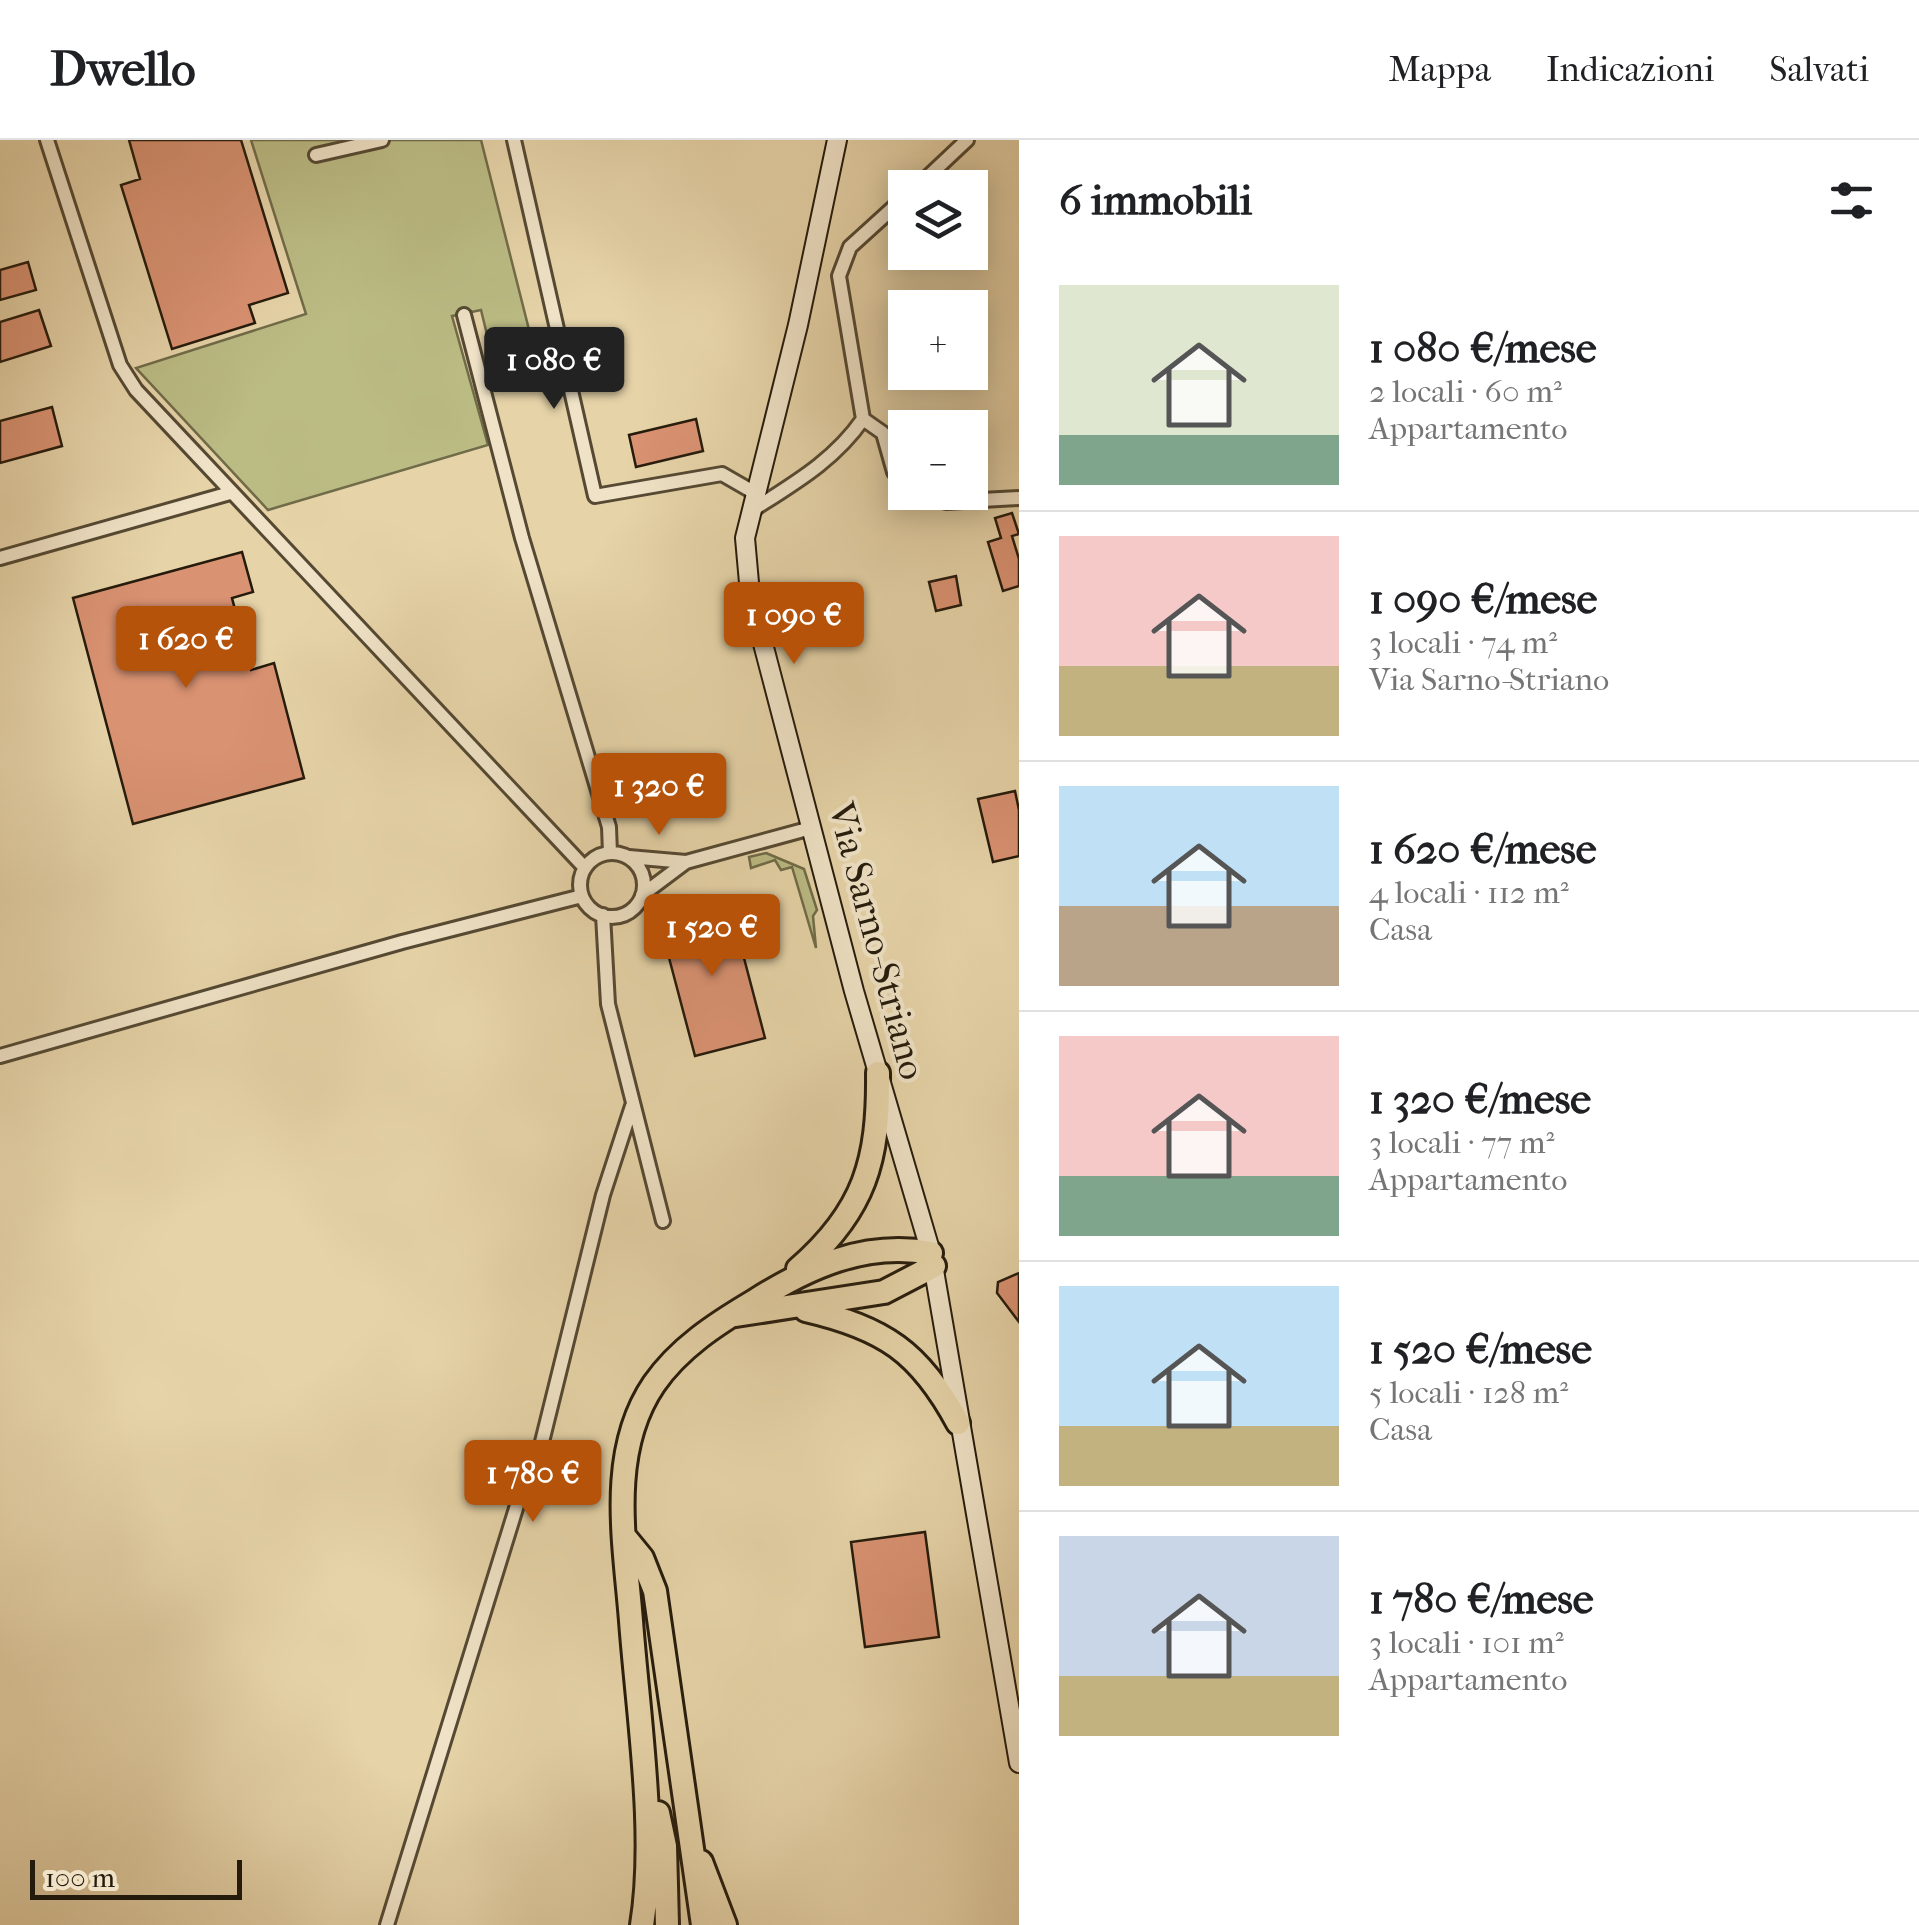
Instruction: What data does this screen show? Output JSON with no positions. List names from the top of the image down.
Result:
{
  "streets": {
    "main road": ["Via Sarno-Striano"]
  },
  "scale_bar": "100 m",
  "page": {
    "header": "Dwello",
    "nav": ["Mappa", "Indicazioni", "Salvati"],
    "heading": "6 immobili",
    "map_buttons": ["+", "−"],
    "list": [
      {
        "name": "1 080 €/mese",
        "note": "2 locali · 60 m² · Appartamento"
      },
      {
        "name": "1 090 €/mese",
        "note": "3 locali · 74 m² · Via Sarno-Striano"
      },
      {
        "name": "1 620 €/mese",
        "note": "4 locali · 112 m² · Casa"
      },
      {
        "name": "1 320 €/mese",
        "note": "3 locali · 77 m² · Appartamento"
      },
      {
        "name": "1 520 €/mese",
        "note": "5 locali · 128 m² · Casa"
      },
      {
        "name": "1 780 €/mese",
        "note": "3 locali · 101 m² · Appartamento"
      }
    ],
    "price": [
      "1 080 €",
      "1 090 €",
      "1 620 €",
      "1 320 €",
      "1 520 €",
      "1 780 €"
    ],
    "scale": "100 m"
  }
}
